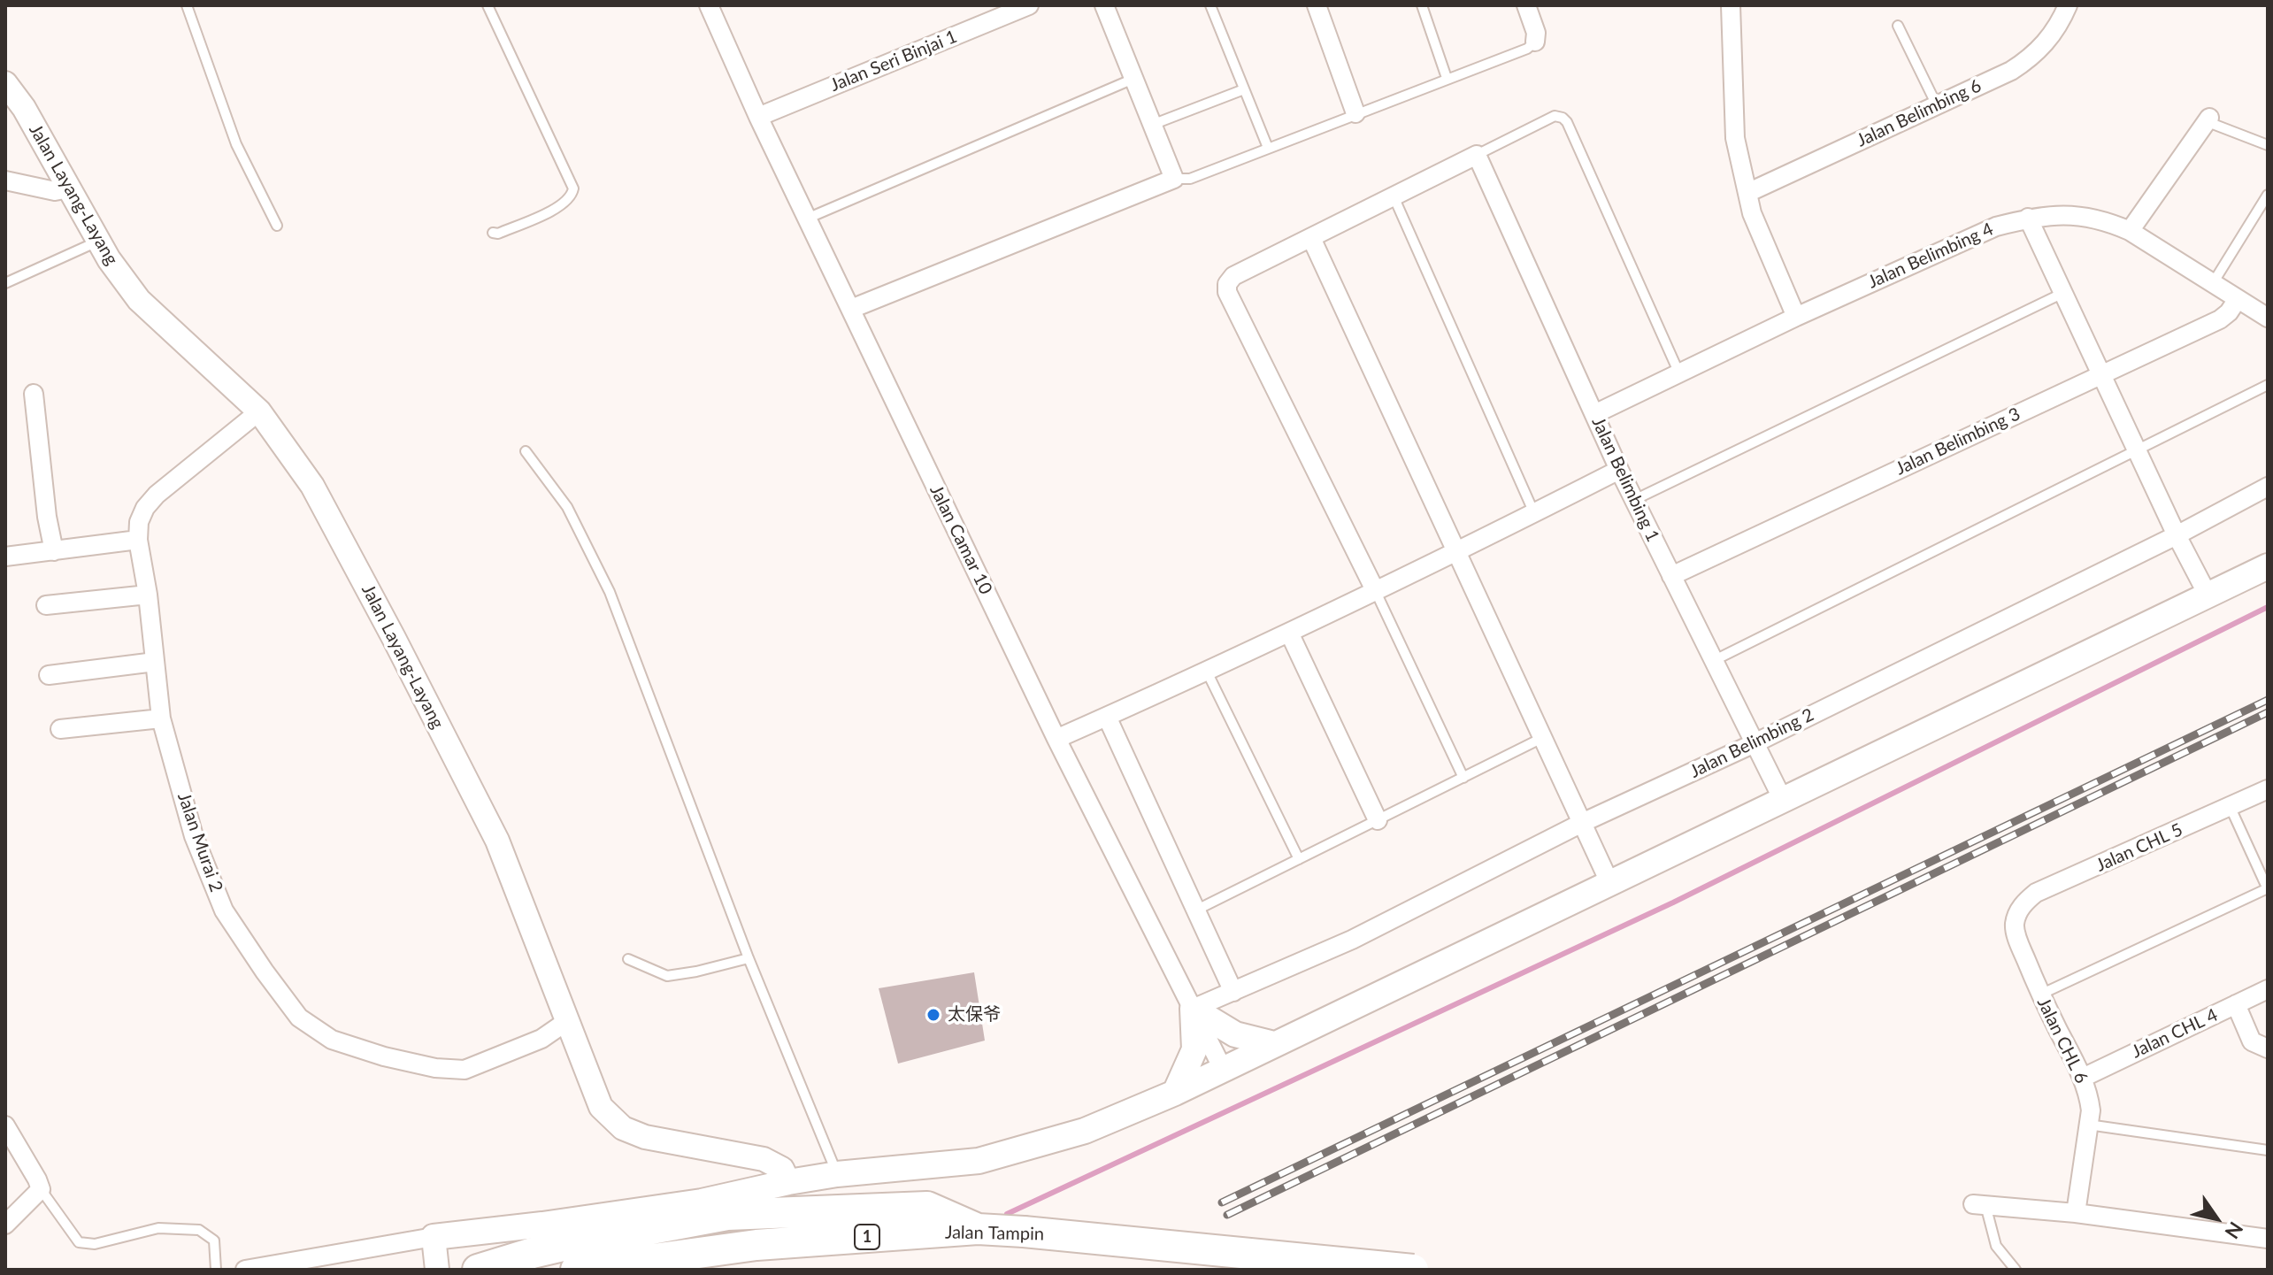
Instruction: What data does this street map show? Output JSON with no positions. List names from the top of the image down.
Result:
{
  "streets": {
    "highway": ["Jalan Tampin", "1"],
    "street": [
      "Jalan Seri Binjai 1",
      "Jalan Belimbing 6",
      "Jalan Layang-Layang",
      "Jalan Belimbing 4",
      "Jalan Belimbing 3",
      "Jalan Belimbing 1",
      "Jalan Camar 10",
      "Jalan Belimbing 2",
      "Jalan Murai 2",
      "Jalan CHL 5",
      "Jalan CHL 4",
      "Jalan CHL 6"
    ]
  },
  "crossings": [
    ["Jalan Seri Binjai 1", "Jalan Camar 10"],
    ["Jalan Layang-Layang", "Jalan Murai 2"],
    ["Jalan Belimbing 4", "Jalan Belimbing 3"],
    ["Jalan Belimbing 4", "Jalan Belimbing 1"],
    ["Jalan Belimbing 3", "Jalan Belimbing 1"],
    ["Jalan Belimbing 1", "Jalan Belimbing 2"],
    ["Jalan Camar 10", "Jalan Belimbing 2"],
    ["Jalan CHL 5", "Jalan CHL 6"],
    ["Jalan CHL 4", "Jalan CHL 6"]
  ],
  "places": ["太保爷"],
  "north": "bottom right"
}
